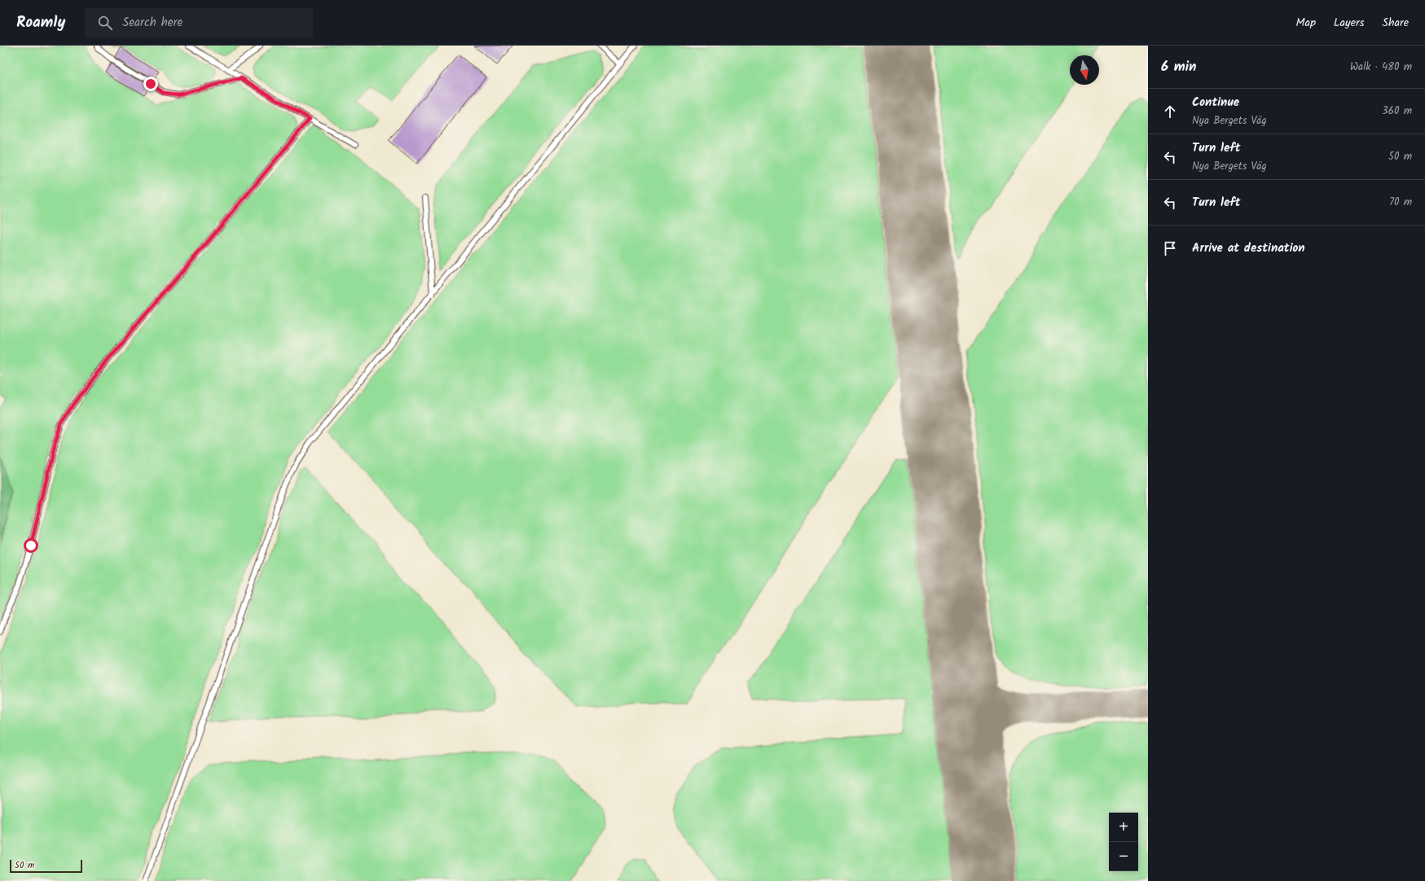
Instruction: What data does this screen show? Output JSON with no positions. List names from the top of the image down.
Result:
{
  "scale_bar": "50 m",
  "north": "bottom",
  "page": {
    "header": "Roamly",
    "search": "Search here",
    "nav": ["Map", "Layers", "Share"],
    "heading": ["6 min", "Walk · 480 m"],
    "list": [
      ["Continue", "Nya Bergets Väg", "360 m"],
      ["Turn left", "Nya Bergets Väg", "50 m"],
      ["Turn left", "70 m"],
      "Arrive at destination"
    ],
    "map_buttons": ["+", "−"],
    "scale": "50 m"
  }
}
